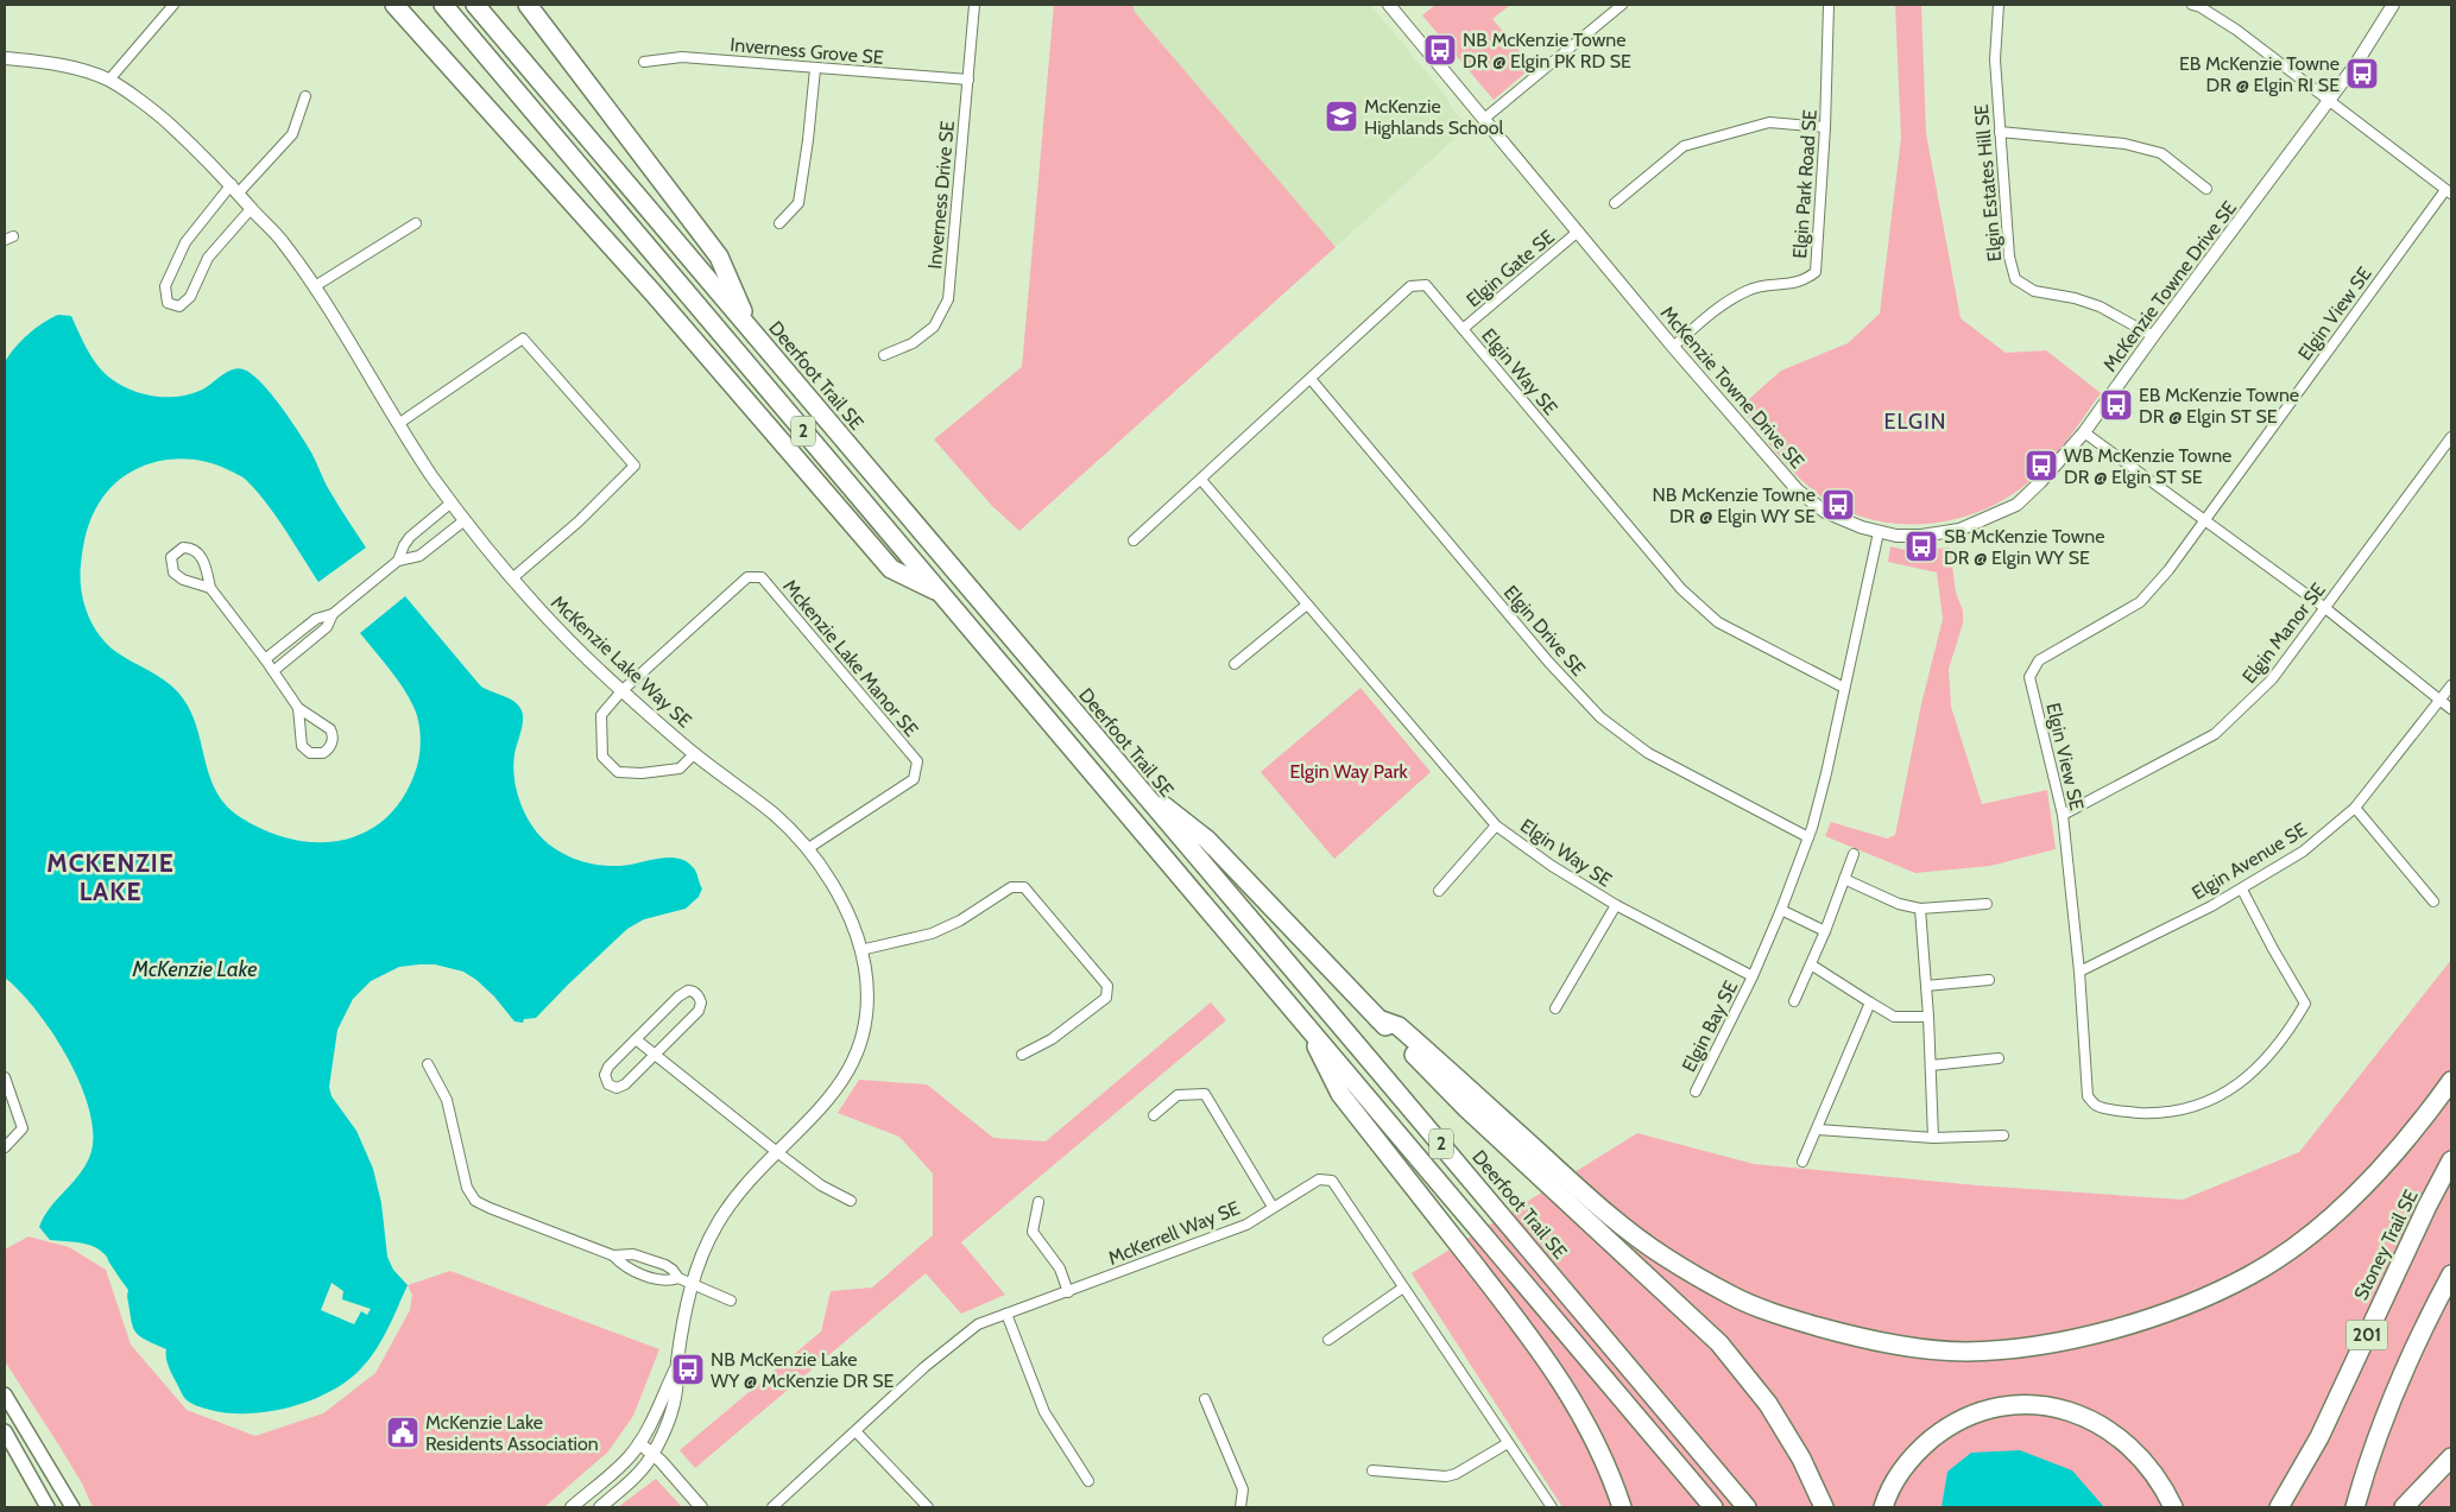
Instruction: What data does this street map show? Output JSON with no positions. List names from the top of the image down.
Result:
{
  "streets": {
    "highway": [
      "Deerfoot Trail SE",
      "2",
      "Stoney Trail SE",
      "201"
    ],
    "street": [
      "Inverness Grove SE",
      "Elgin Estates Hill SE",
      "Elgin Park Road SE",
      "Inverness Drive SE",
      "Elgin Gate SE",
      "McKenzie Towne Drive SE",
      "Elgin View SE",
      "Elgin Way SE",
      "Elgin Drive SE",
      "Elgin Manor SE",
      "Mckenzie Lake Manor SE",
      "McKenzie Lake Way SE",
      "Elgin Avenue SE",
      "Elgin Bay SE",
      "McKerrell Way SE"
    ]
  },
  "crossings": [
    ["Inverness Grove SE", "Inverness Drive SE"],
    ["Elgin Estates Hill SE", "McKenzie Towne Drive SE"],
    ["Elgin Park Road SE", "McKenzie Towne Drive SE"],
    ["Elgin Gate SE", "McKenzie Towne Drive SE"],
    ["Elgin Gate SE", "Elgin Way SE"],
    ["Elgin View SE", "Elgin Manor SE"],
    ["Elgin View SE", "Elgin Avenue SE"],
    ["Elgin Way SE", "Elgin Drive SE"],
    ["Elgin Way SE", "Elgin Bay SE"],
    ["Mckenzie Lake Manor SE", "McKenzie Lake Way SE"]
  ],
  "districts": ["ELGIN", "MCKENZIE LAKE"],
  "water": ["McKenzie Lake"],
  "parks": ["Elgin Way Park"],
  "places": {
    "bus stop": [
      "NB McKenzie Towne DR @ Elgin PK RD SE",
      "EB McKenzie Towne DR @ Elgin RI SE",
      "EB McKenzie Towne DR @ Elgin ST SE",
      "WB McKenzie Towne DR @ Elgin ST SE",
      "NB McKenzie Towne DR @ Elgin WY SE",
      "SB McKenzie Towne DR @ Elgin WY SE",
      "NB McKenzie Lake WY @ McKenzie DR SE"
    ],
    "school or university": ["McKenzie Highlands School"],
    "public building": ["McKenzie Lake Residents Association"]
  }
}
